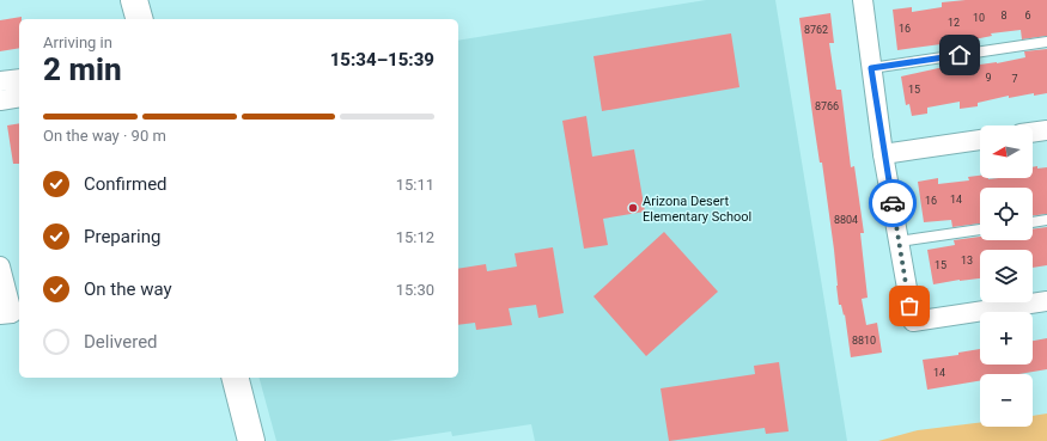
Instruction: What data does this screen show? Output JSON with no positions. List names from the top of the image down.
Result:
{
  "places": ["Arizona Desert Elementary School"],
  "house_numbers": [
    "8",
    "6",
    "10",
    "12",
    "16",
    "8762",
    "9",
    "7",
    "15",
    "8766",
    "14",
    "16",
    "8804",
    "13",
    "15",
    "8810",
    "14"
  ],
  "north": "left",
  "page": {
    "heading": ["2 min", "Arriving in", "15:34–15:39"],
    "bar": "On the way · 90 m",
    "map_buttons": ["+", "−"],
    "list": [
      ["Confirmed", "15:11"],
      ["Preparing", "15:12"],
      ["On the way", "15:30"],
      "Delivered"
    ]
  }
}
